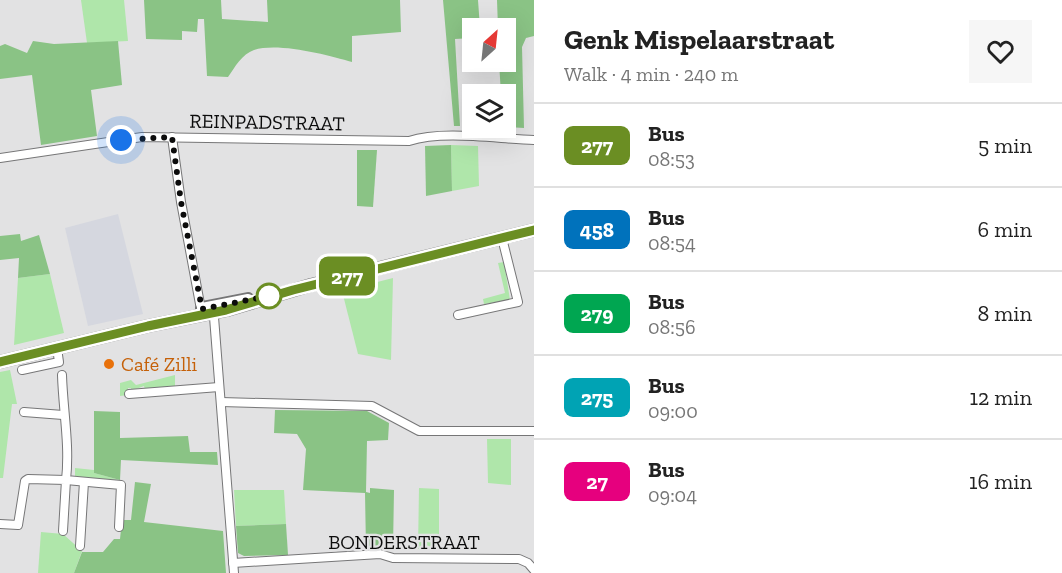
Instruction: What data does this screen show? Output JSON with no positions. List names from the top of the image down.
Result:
{
  "streets": {
    "street": ["REINPADSTRAAT", "BONDERSTRAAT"]
  },
  "places": ["Café Zilli"],
  "lines": ["bus line 277"],
  "north": "top right",
  "page": {
    "on_map": "277",
    "heading": ["Genk Mispelaarstraat", "Walk · 4 min · 240 m"],
    "list": [
      {
        "mark": "277",
        "name": "Bus",
        "note": "08:53",
        "value": "5 min"
      },
      {
        "mark": "458",
        "name": "Bus",
        "note": "08:54",
        "value": "6 min"
      },
      {
        "mark": "279",
        "name": "Bus",
        "note": "08:56",
        "value": "8 min"
      },
      {
        "mark": "275",
        "name": "Bus",
        "note": "09:00",
        "value": "12 min"
      },
      {
        "mark": "27",
        "name": "Bus",
        "note": "09:04",
        "value": "16 min"
      }
    ]
  }
}
